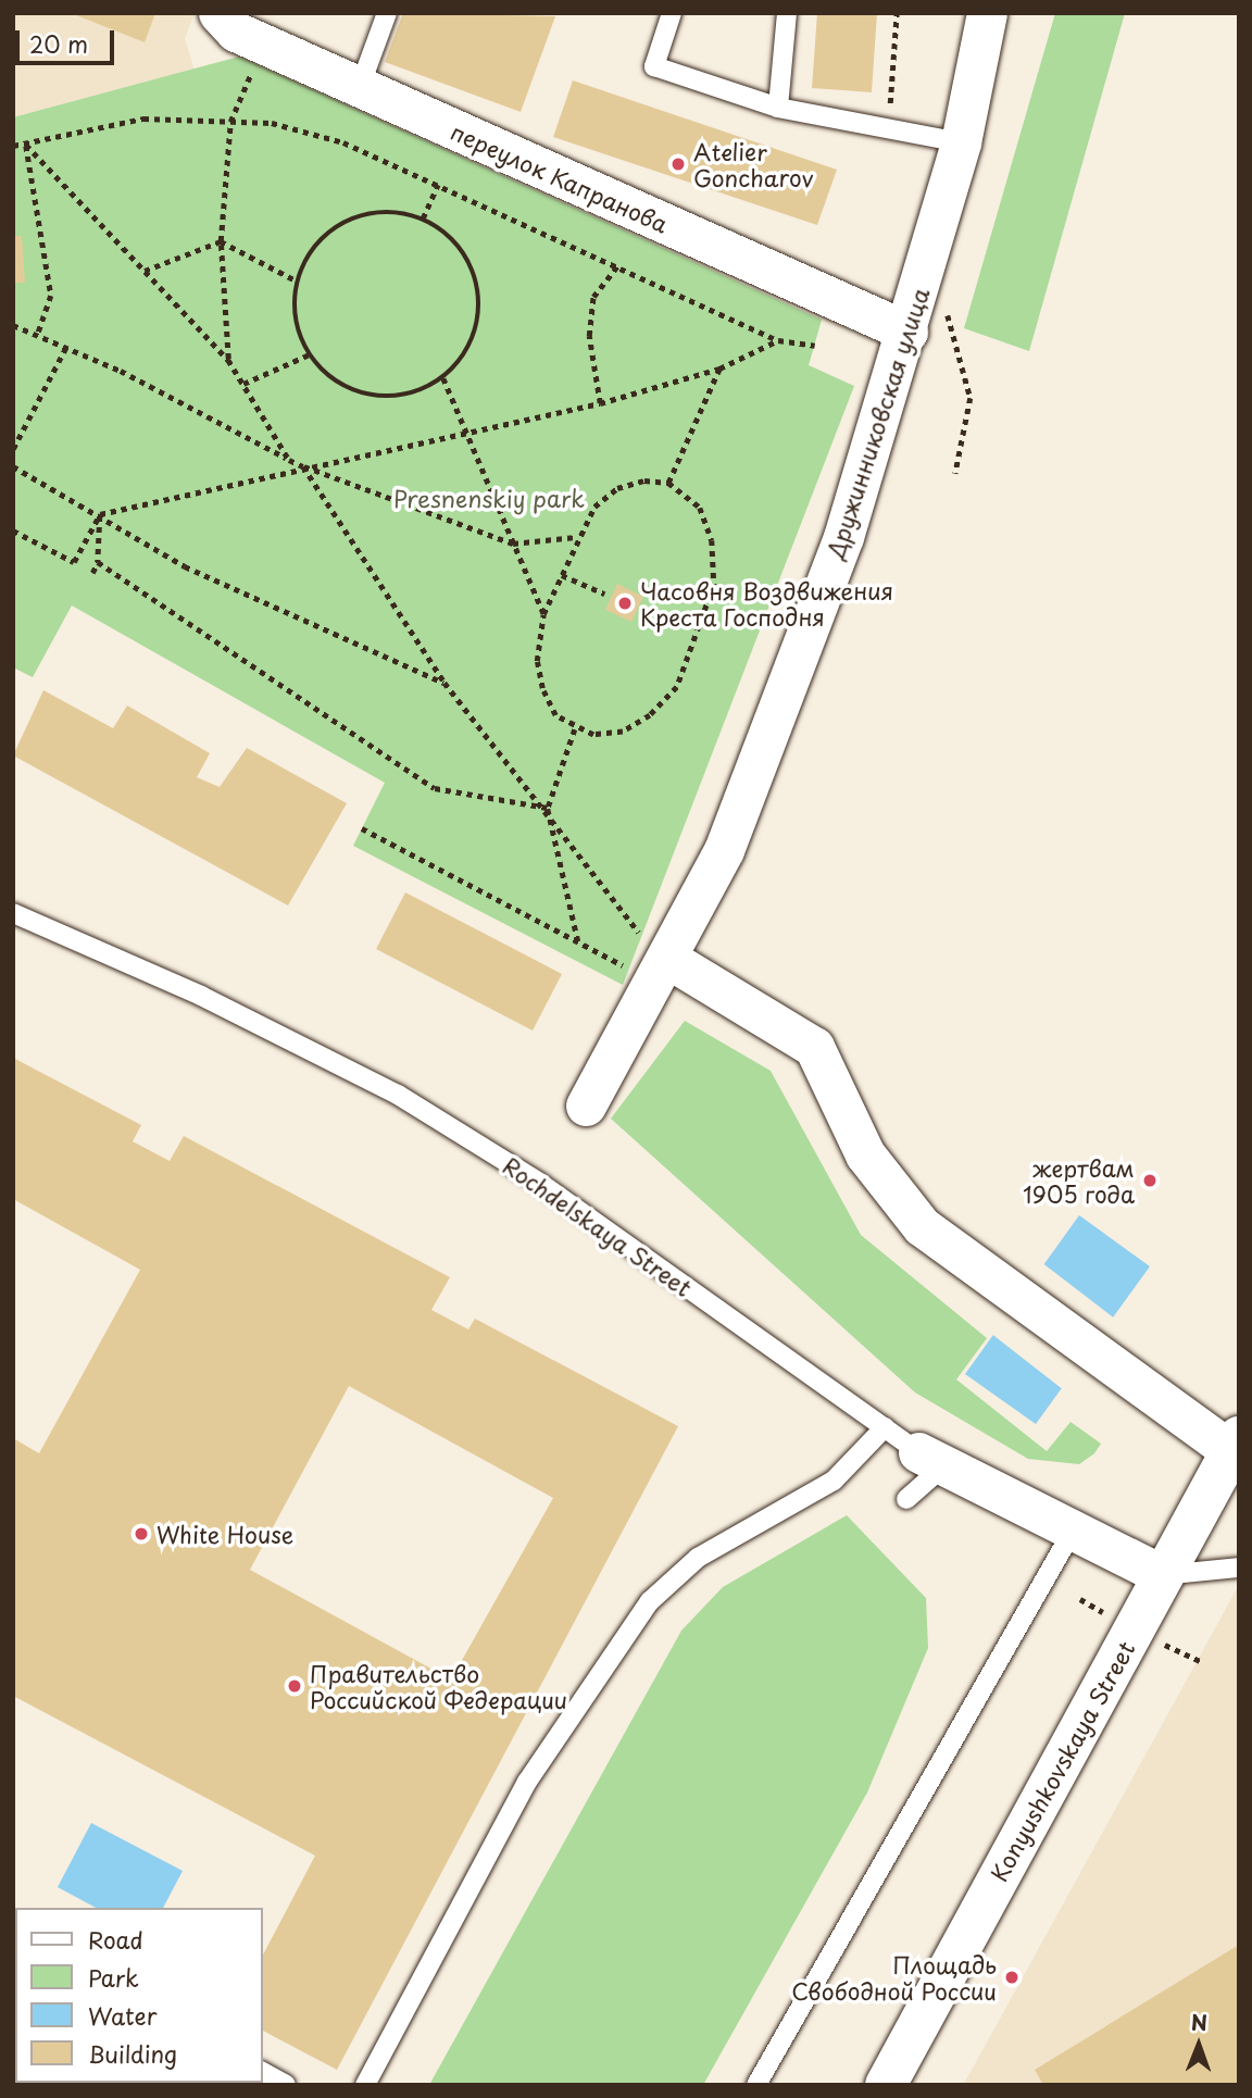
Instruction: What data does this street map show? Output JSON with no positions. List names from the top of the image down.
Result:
{
  "streets": {
    "main road": ["Konyushkovskaya Street"],
    "street": ["переулок Капранова", "Дружинниковская улица", "Rochdelskaya Street"]
  },
  "crossings": [
    ["переулок Капранова", "Дружинниковская улица"],
    ["Rochdelskaya Street", "Konyushkovskaya Street"]
  ],
  "parks": ["Presnenskiy park"],
  "places": [
    "Atelier Goncharov",
    "Часовня Воздвижения Креста Господня",
    "жертвам 1905 года",
    "White House",
    "Правительство Российской Федерации",
    "Площадь Свободной России"
  ],
  "legend": [
    "Road",
    "Park",
    "Water",
    "Building"
  ],
  "scale_bar": "20 m",
  "north": "top"
}
